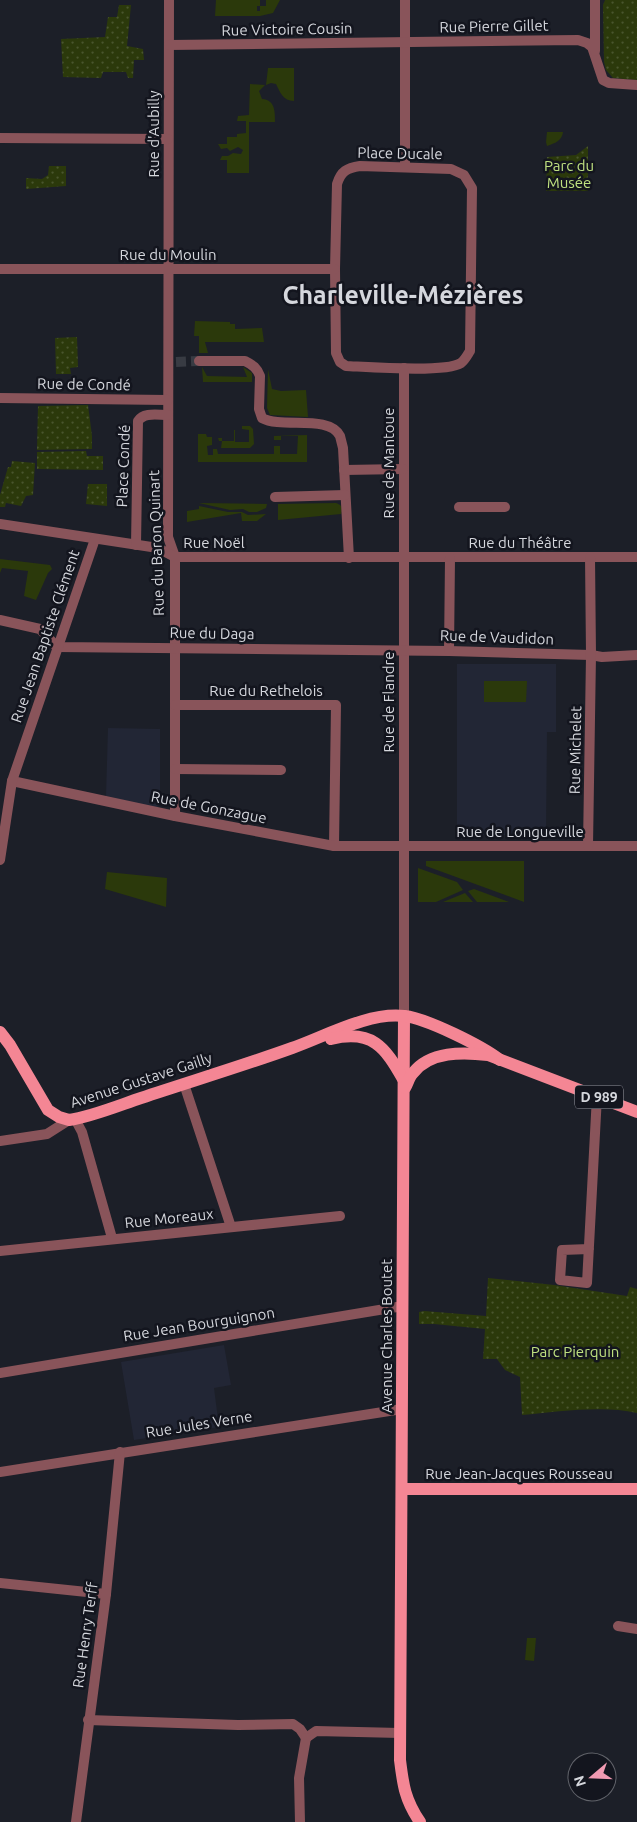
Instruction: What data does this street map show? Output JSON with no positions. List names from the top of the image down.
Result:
{
  "streets": {
    "main road": [
      "Avenue Gustave Gailly",
      "D 989",
      "Avenue Charles Boutet",
      "Rue Jean-Jacques Rousseau"
    ],
    "street": [
      "Rue Pierre Gillet",
      "Rue Victoire Cousin",
      "Rue d'Aubilly",
      "Place Ducale",
      "Rue du Moulin",
      "Rue de Condé",
      "Rue de Mantoue",
      "Place Condé",
      "Rue Noël",
      "Rue du Théâtre",
      "Rue du Baron Quinart",
      "Rue du Daga",
      "Rue Jean Baptiste Clément",
      "Rue de Vaudidon",
      "Rue du Rethelois",
      "Rue de Flandre",
      "Rue Michelet",
      "Rue de Gonzague",
      "Rue de Longueville",
      "Rue Moreaux",
      "Rue Jean Bourguignon",
      "Rue Jules Verne",
      "Rue Henry Terff"
    ]
  },
  "crossings": [
    ["Rue Pierre Gillet", "Rue Victoire Cousin"],
    ["Rue Victoire Cousin", "Rue d'Aubilly"],
    ["Rue d'Aubilly", "Rue du Moulin"],
    ["Rue d'Aubilly", "Rue du Baron Quinart"],
    ["Place Ducale", "Rue du Moulin"],
    ["Place Ducale", "Rue de Mantoue"],
    ["Rue du Moulin", "Rue du Baron Quinart"],
    ["Rue de Condé", "Rue du Baron Quinart"],
    ["Rue de Mantoue", "Rue Noël"],
    ["Rue de Mantoue", "Rue du Théâtre"],
    ["Rue de Mantoue", "Rue de Flandre"],
    ["Place Condé", "Rue Noël"],
    ["Place Condé", "Rue du Baron Quinart"],
    ["Rue Noël", "Rue du Théâtre"],
    ["Rue Noël", "Rue du Baron Quinart"],
    ["Rue Noël", "Rue Jean Baptiste Clément"],
    ["Rue Noël", "Rue de Flandre"],
    ["Rue du Théâtre", "Rue de Flandre"],
    ["Rue du Théâtre", "Rue Michelet"],
    ["Rue du Baron Quinart", "Rue du Daga"],
    ["Rue du Baron Quinart", "Rue du Rethelois"],
    ["Rue du Baron Quinart", "Rue de Gonzague"],
    ["Rue du Daga", "Rue Jean Baptiste Clément"],
    ["Rue du Daga", "Rue de Vaudidon"],
    ["Rue du Daga", "Rue de Flandre"],
    ["Rue Jean Baptiste Clément", "Rue de Gonzague"],
    ["Rue de Vaudidon", "Rue de Flandre"],
    ["Rue de Vaudidon", "Rue Michelet"],
    ["Rue du Rethelois", "Rue de Gonzague"],
    ["Rue de Flandre", "Rue de Gonzague"],
    ["Rue de Flandre", "Rue de Longueville"],
    ["Rue de Flandre", "Avenue Charles Boutet"],
    ["Rue Michelet", "Rue de Longueville"],
    ["Rue de Gonzague", "Rue de Longueville"],
    ["Rue de Gonzague", "Avenue Charles Boutet"],
    ["Rue de Longueville", "Avenue Charles Boutet"],
    ["Rue Jean Bourguignon", "Avenue Charles Boutet"],
    ["Avenue Charles Boutet", "Rue Jules Verne"],
    ["Avenue Charles Boutet", "Rue Jean-Jacques Rousseau"],
    ["Rue Jules Verne", "Rue Henry Terff"]
  ],
  "districts": ["Charleville-Mézières"],
  "parks": ["Parc du Musée", "Parc Pierquin"],
  "north": "left"
}
